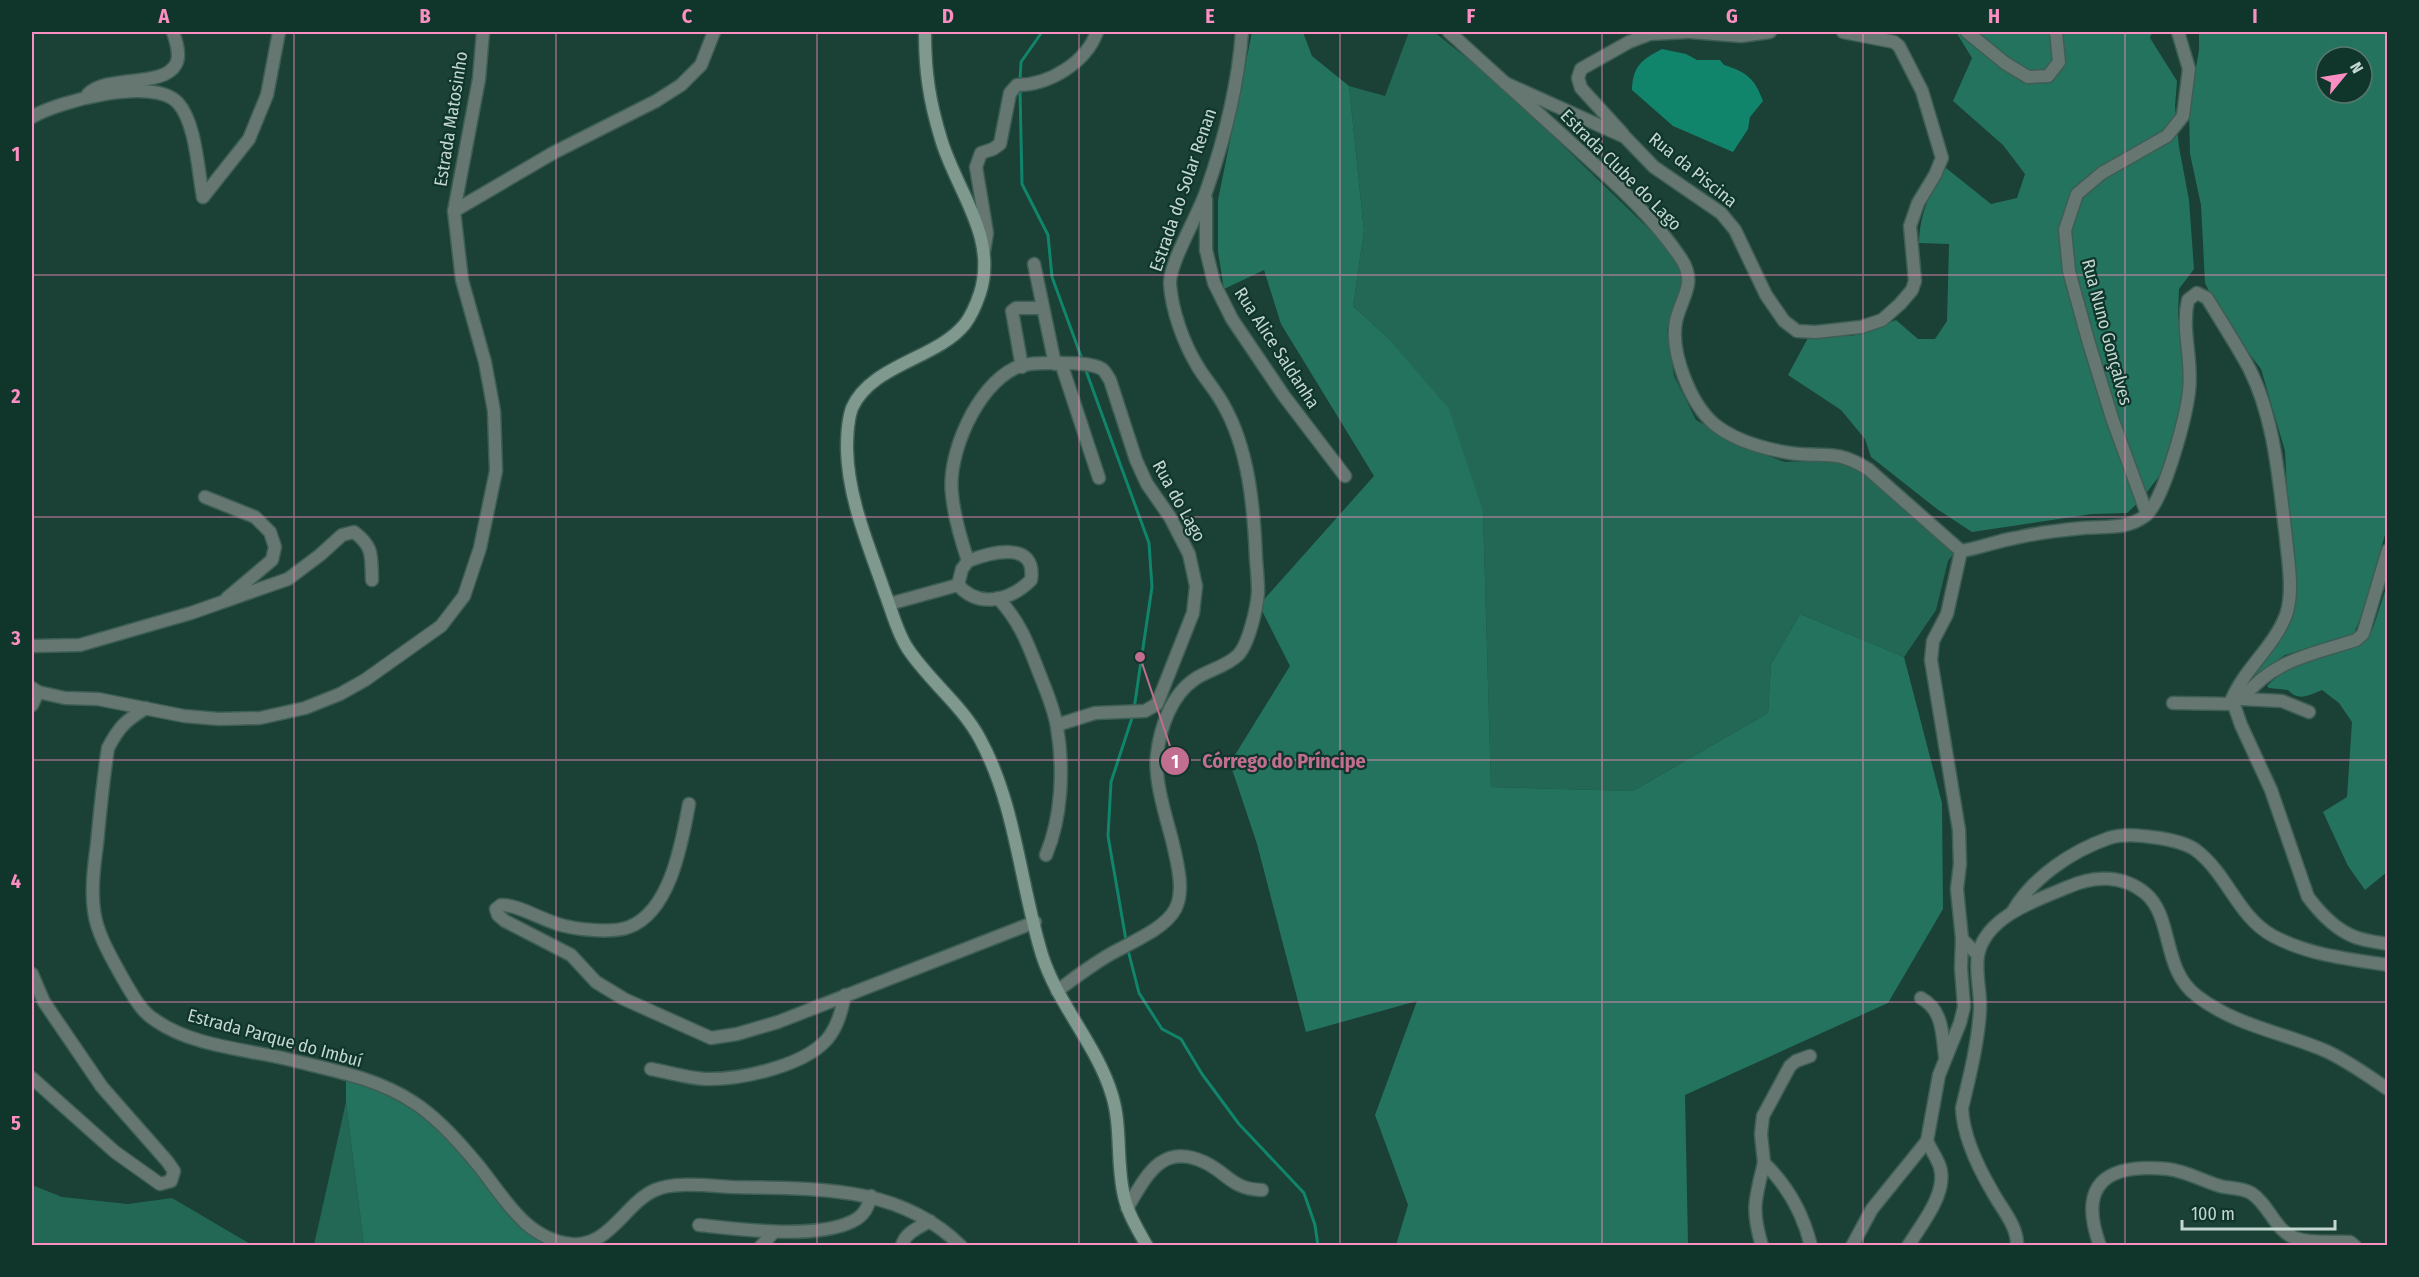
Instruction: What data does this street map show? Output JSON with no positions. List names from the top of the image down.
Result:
{
  "streets": {
    "street": [
      "Estrada Matosinho",
      "Estrada Clube do Lago",
      "Rua da Piscina",
      "Estrada do Solar Renan",
      "Rua Nuno Gonçalves",
      "Rua Alice Saldanha",
      "Rua do Lago",
      "Estrada Parque do Imbuí"
    ]
  },
  "crossings": [
    ["Estrada Matosinho", "Estrada Parque do Imbuí"],
    ["Estrada Clube do Lago", "Rua da Piscina"],
    ["Estrada do Solar Renan", "Rua Alice Saldanha"]
  ],
  "places": ["Córrego do Príncipe"],
  "scale_bar": "100 m",
  "north": "top right",
  "grid": {
    "columns": [
      "A",
      "B",
      "C",
      "D",
      "E",
      "F",
      "G",
      "H",
      "I"
    ],
    "rows": [
      "1",
      "2",
      "3",
      "4",
      "5"
    ]
  }
}
